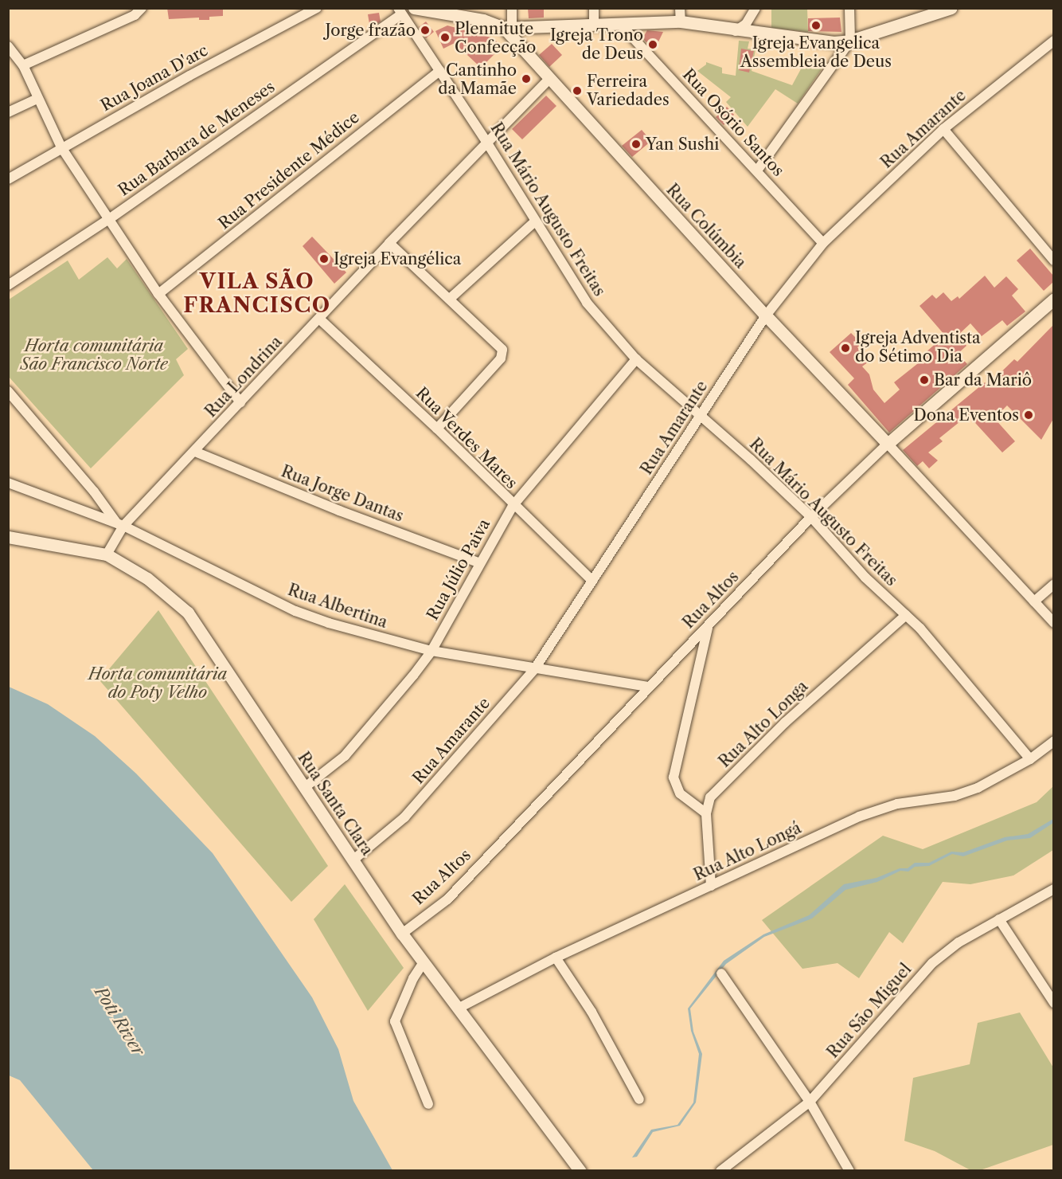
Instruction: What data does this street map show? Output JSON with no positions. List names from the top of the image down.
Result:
{
  "streets": {
    "street": [
      "Rua Joana D'arc",
      "Rua Osório Santos",
      "Rua Amarante",
      "Rua Barbara de Meneses",
      "Rua Presidente Médice",
      "Rua Mário Augusto Freitas",
      "Rua Colúmbia",
      "Rua Londrina",
      "Rua Verdes Mares",
      "Rua Jorge Dantas",
      "Rua Júlio Paiva",
      "Rua Altos",
      "Rua Albertina",
      "Rua Alto Longa",
      "Rua Santa Clara",
      "Rua Alto Longá",
      "Rua São Miguel"
    ]
  },
  "crossings": [
    ["Rua Osório Santos", "Rua Amarante"],
    ["Rua Amarante", "Rua Mário Augusto Freitas"],
    ["Rua Amarante", "Rua Colúmbia"],
    ["Rua Amarante", "Rua Verdes Mares"],
    ["Rua Amarante", "Rua Albertina"],
    ["Rua Amarante", "Rua Santa Clara"],
    ["Rua Barbara de Meneses", "Rua Mário Augusto Freitas"],
    ["Rua Presidente Médice", "Rua Mário Augusto Freitas"],
    ["Rua Mário Augusto Freitas", "Rua Londrina"],
    ["Rua Mário Augusto Freitas", "Rua Júlio Paiva"],
    ["Rua Mário Augusto Freitas", "Rua Altos"],
    ["Rua Mário Augusto Freitas", "Rua Alto Longa"],
    ["Rua Mário Augusto Freitas", "Rua Alto Longá"],
    ["Rua Colúmbia", "Rua Londrina"],
    ["Rua Colúmbia", "Rua Altos"],
    ["Rua Londrina", "Rua Verdes Mares"],
    ["Rua Londrina", "Rua Jorge Dantas"],
    ["Rua Londrina", "Rua Albertina"],
    ["Rua Londrina", "Rua Santa Clara"],
    ["Rua Verdes Mares", "Rua Júlio Paiva"],
    ["Rua Jorge Dantas", "Rua Júlio Paiva"],
    ["Rua Júlio Paiva", "Rua Albertina"],
    ["Rua Júlio Paiva", "Rua Santa Clara"],
    ["Rua Altos", "Rua Albertina"],
    ["Rua Altos", "Rua Santa Clara"],
    ["Rua Alto Longa", "Rua Alto Longá"],
    ["Rua Santa Clara", "Rua Alto Longá"]
  ],
  "districts": ["VILA SÃO FRANCISCO"],
  "water": ["Poti River"],
  "parks": ["Horta comunitária São Francisco Norte", "Horta comunitária do Poty Velho"],
  "places": [
    "Igreja Evangelica Assembleia de Deus",
    "Jorge frazão",
    "Plennitute Confecção",
    "Igreja Trono de Deus",
    "Cantinho da Mamãe",
    "Ferreira Variedades",
    "Yan Sushi",
    "Igreja Evangélica",
    "Igreja Adventista do Sétimo Dia",
    "Bar da Mariô",
    "Dona Eventos"
  ]
}
